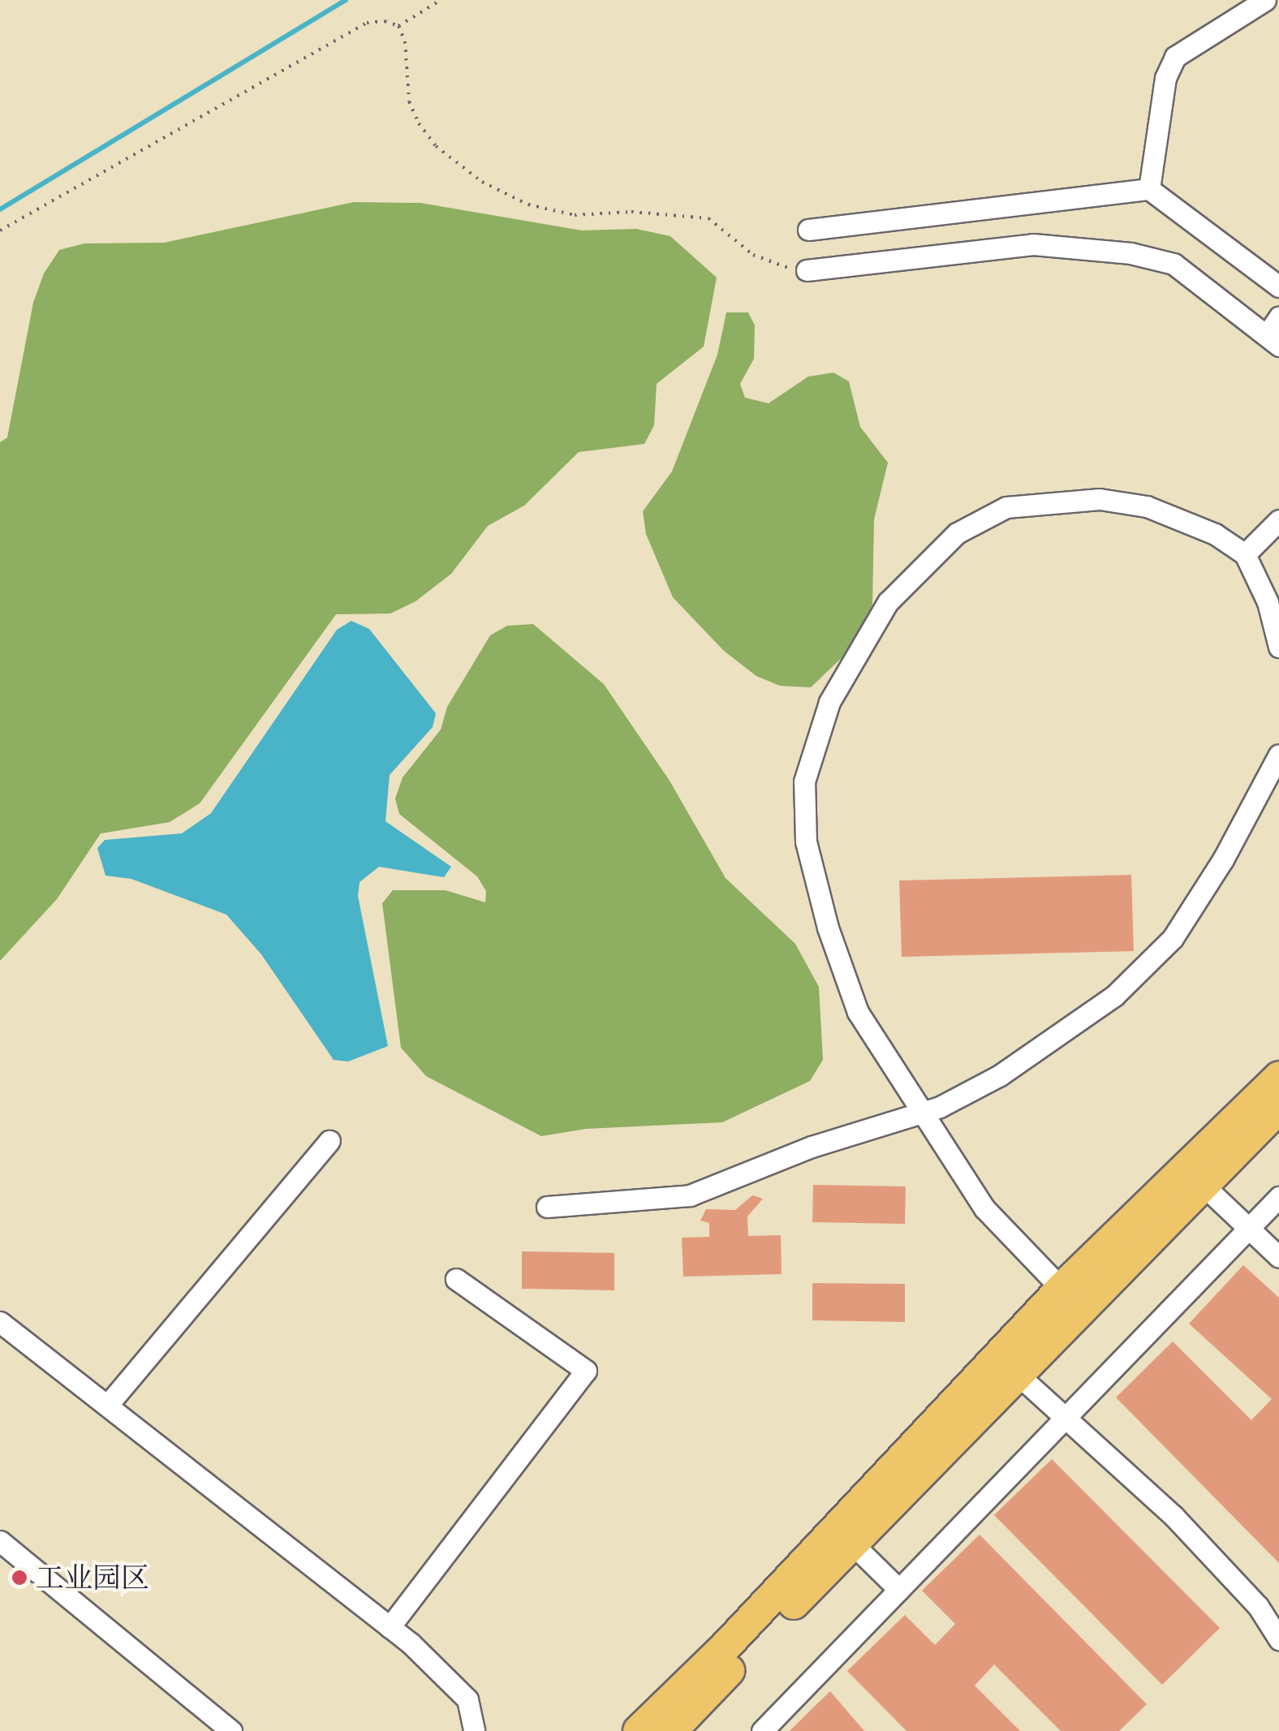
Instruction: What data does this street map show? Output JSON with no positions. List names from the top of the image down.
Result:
{
  "places": ["工业园区"]
}
